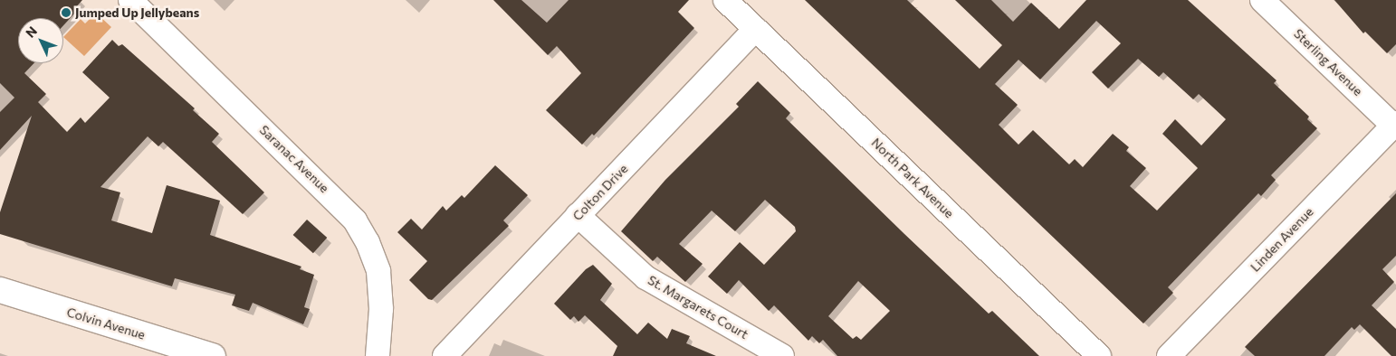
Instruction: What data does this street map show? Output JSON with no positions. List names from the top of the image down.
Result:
{
  "streets": {
    "street": [
      "Sterling Avenue",
      "Saranac Avenue",
      "North Park Avenue",
      "Colton Drive",
      "Linden Avenue",
      "St. Margarets Court",
      "Colvin Avenue"
    ]
  },
  "crossings": [
    ["Sterling Avenue", "Linden Avenue"],
    ["North Park Avenue", "Colton Drive"],
    ["Colton Drive", "St. Margarets Court"]
  ],
  "places": ["Jumped Up Jellybeans"],
  "north": "top left"
}
